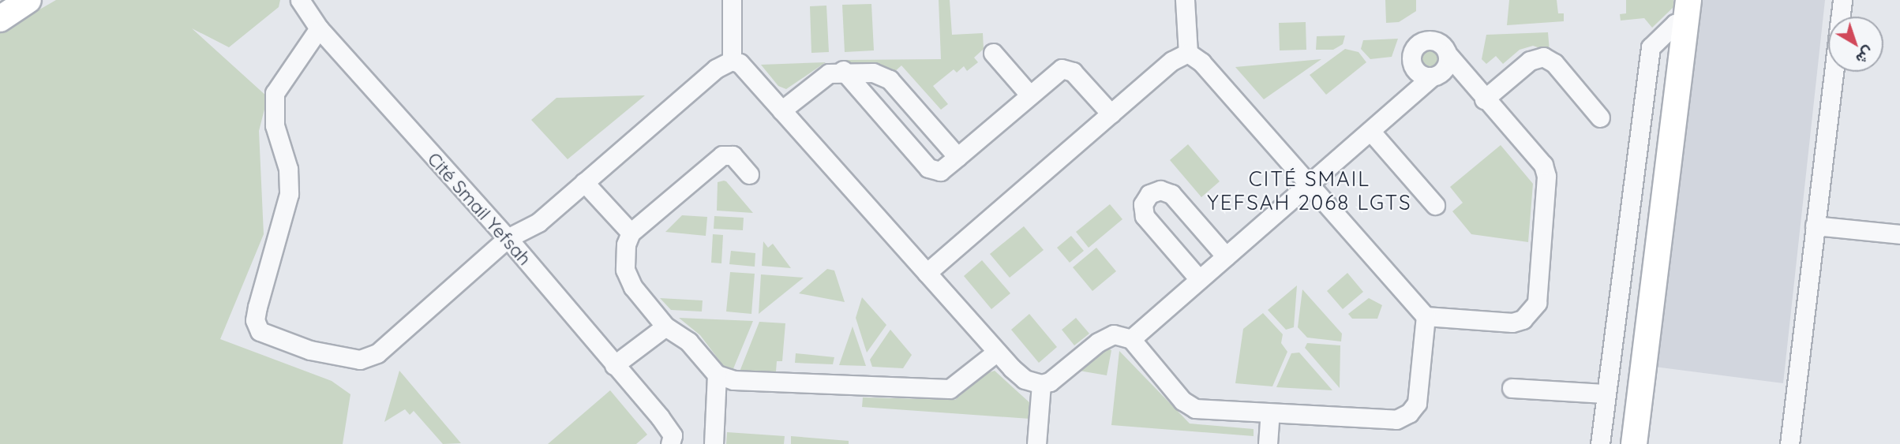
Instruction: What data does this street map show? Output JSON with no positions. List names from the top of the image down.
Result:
{
  "streets": {
    "street": ["Cité Smail Yefsah"]
  },
  "districts": ["CITÉ SMAIL YEFSAH 2068 LGTS"],
  "north": "bottom right"
}
